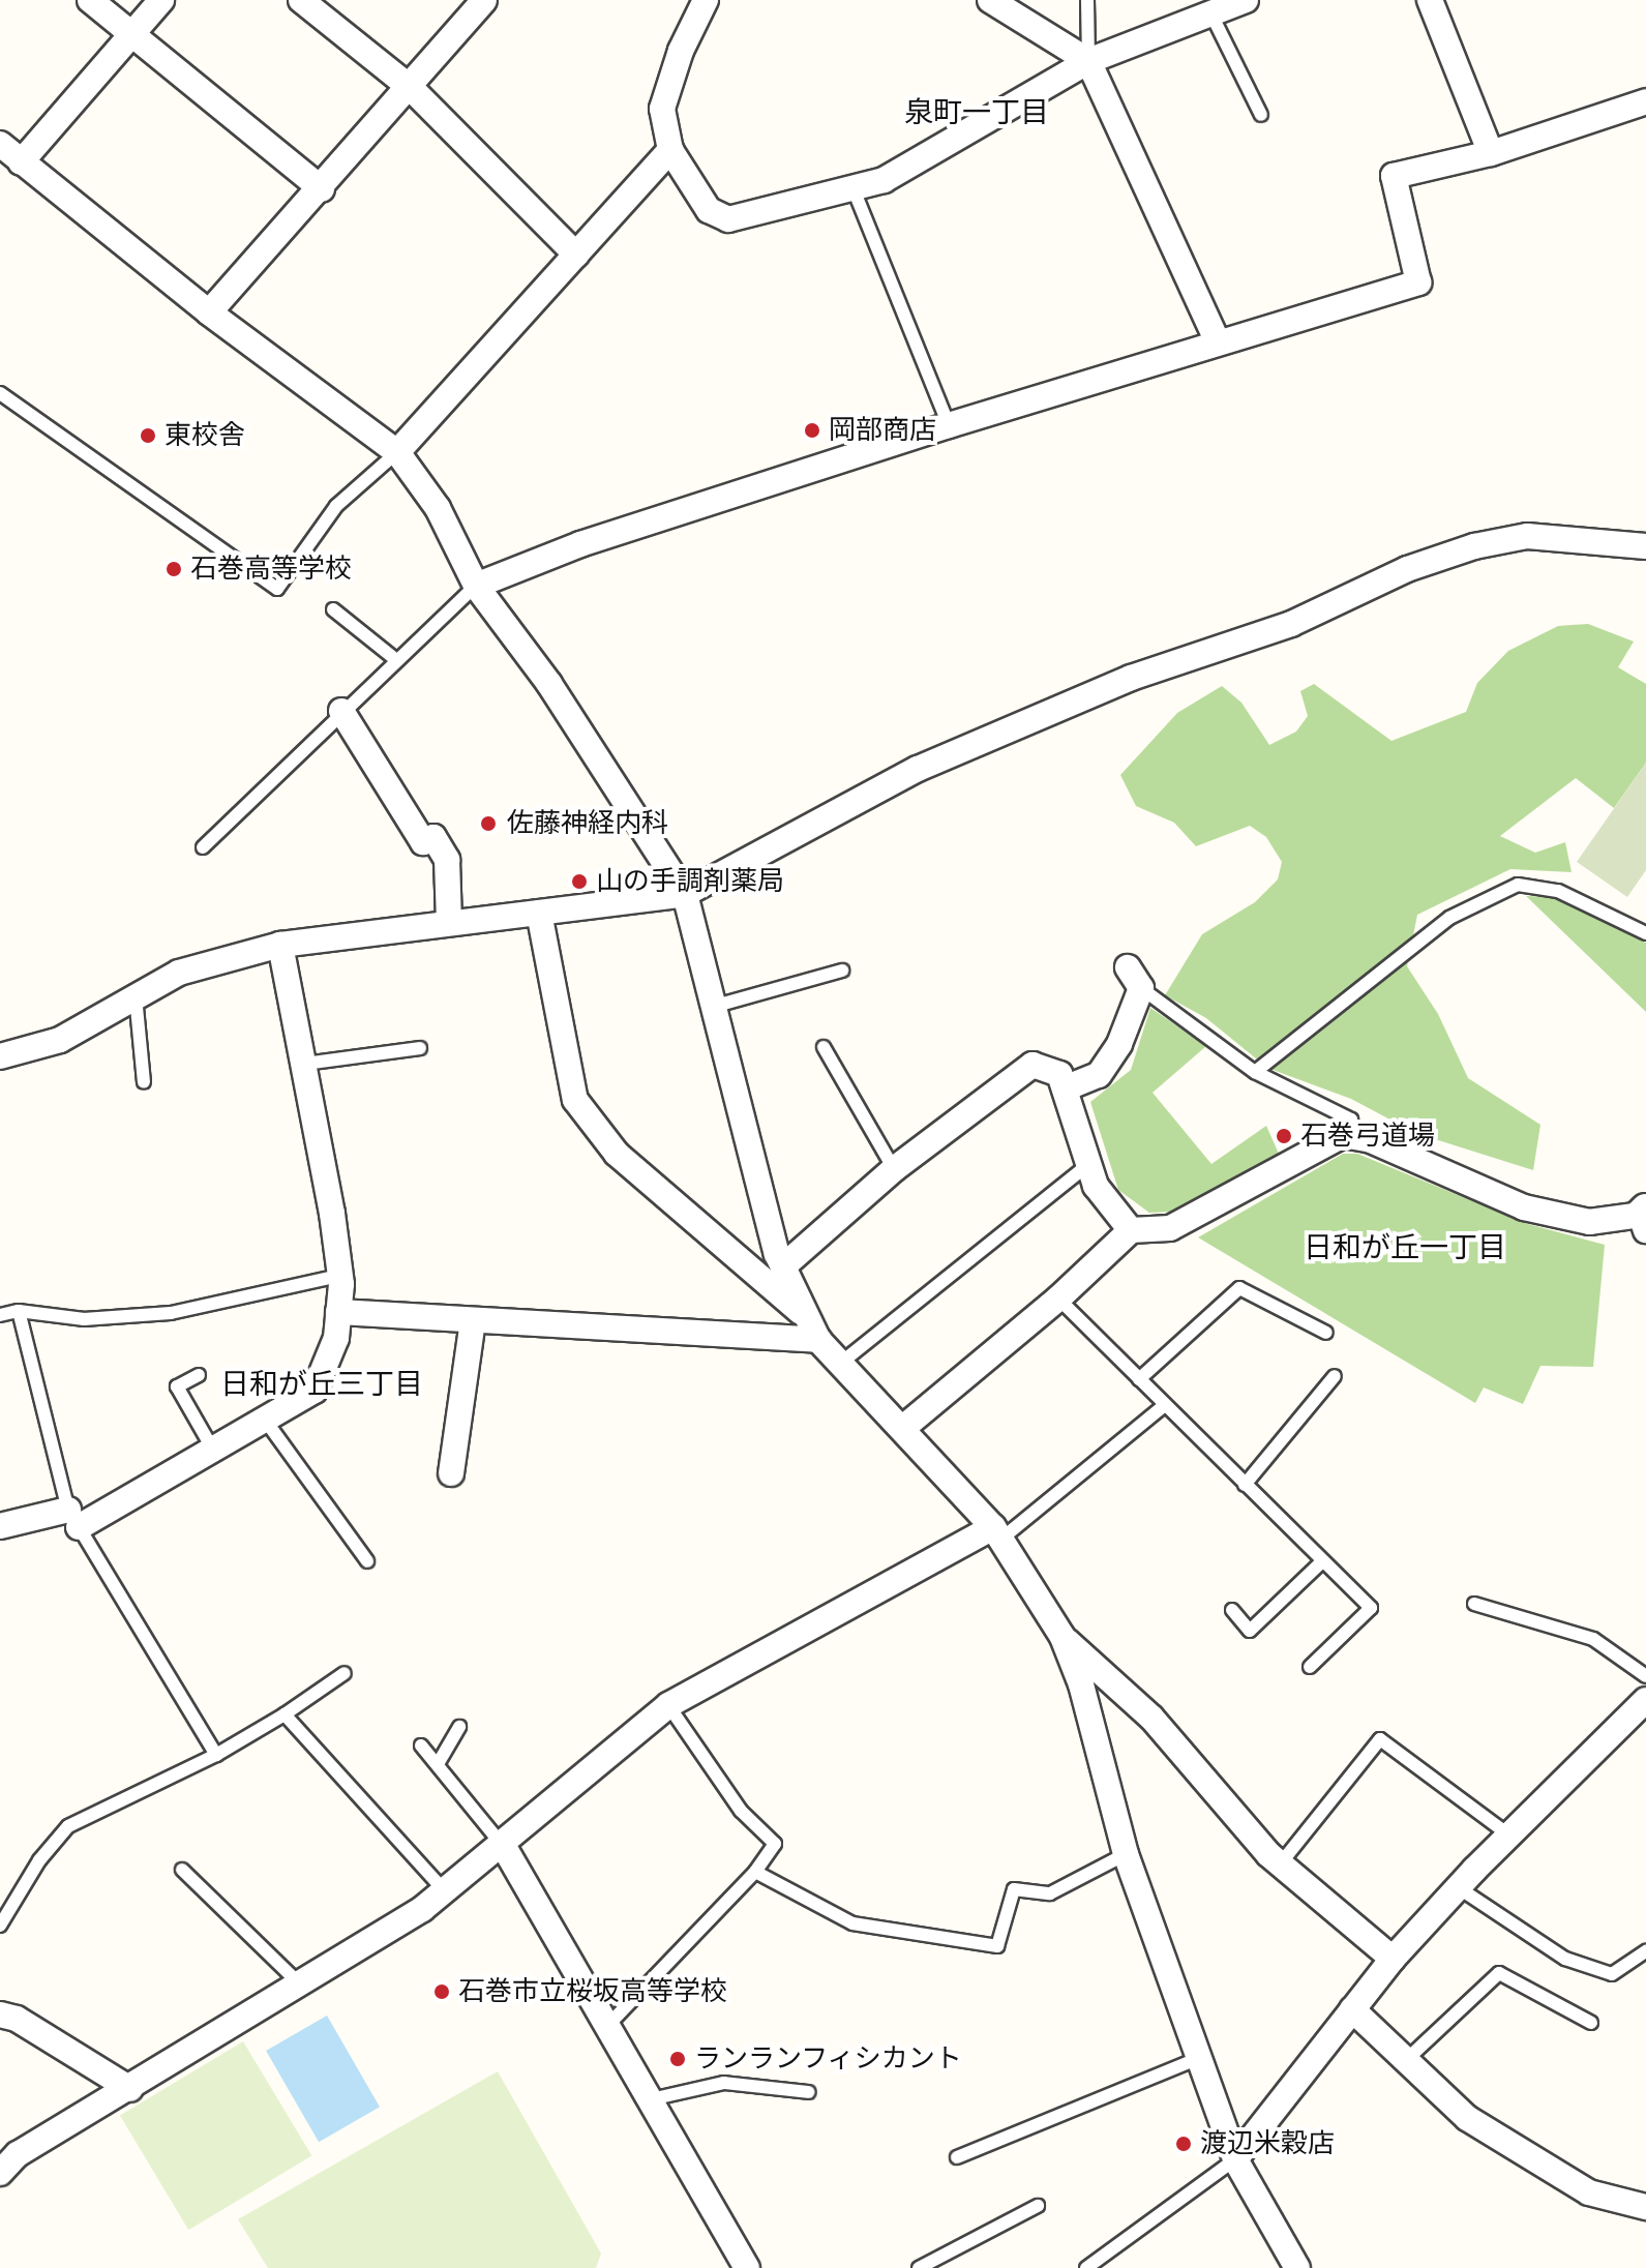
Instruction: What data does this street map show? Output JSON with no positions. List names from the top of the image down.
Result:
{
  "districts": ["泉町一丁目", "日和が丘一丁目", "日和が丘三丁目"],
  "places": [
    "岡部商店",
    "東校舎",
    "石巻高等学校",
    "佐藤神経内科",
    "山の手調剤薬局",
    "石巻弓道場",
    "石巻市立桜坂高等学校",
    "ランランフィシカント",
    "渡辺米穀店"
  ]
}
